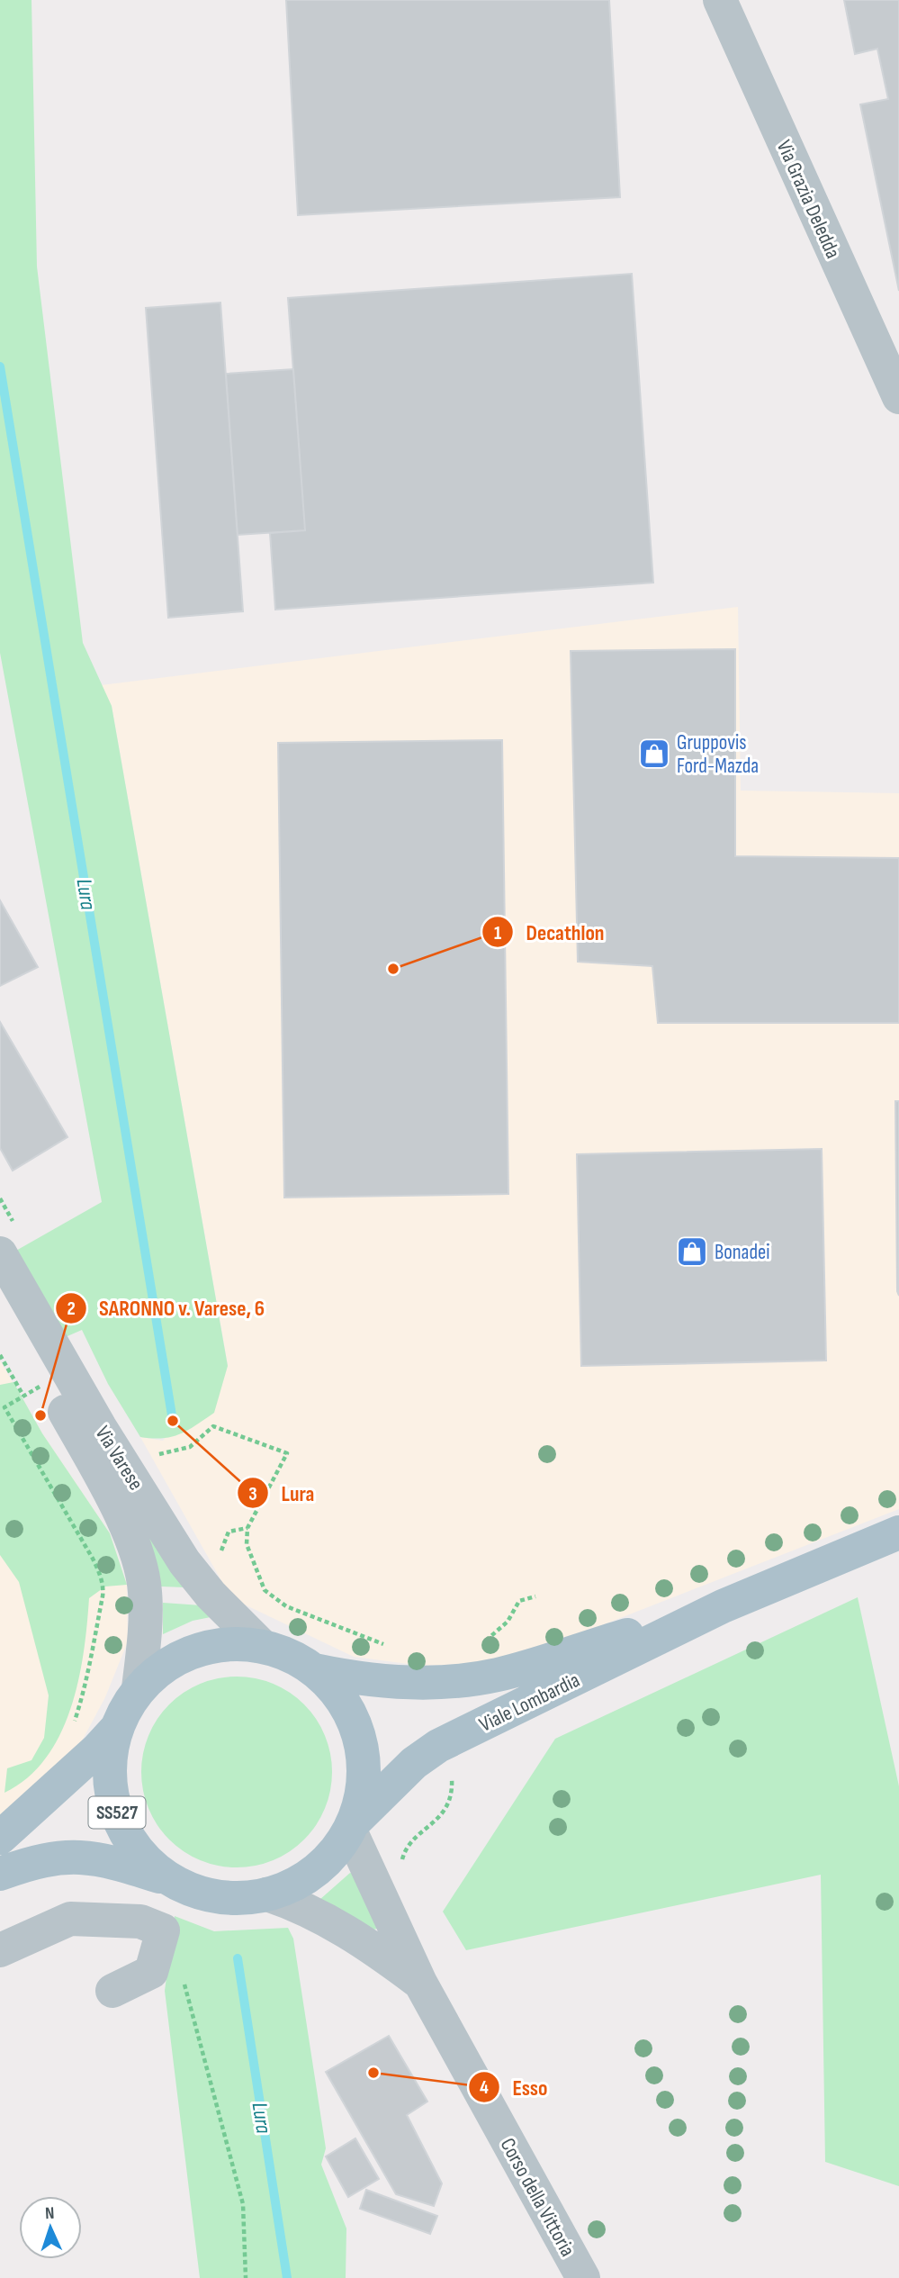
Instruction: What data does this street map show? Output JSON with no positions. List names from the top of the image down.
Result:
{
  "streets": {
    "main road": ["Viale Lombardia", "SS527"],
    "street": ["Via Grazia Deledda", "Via Varese", "Corso della Vittoria"]
  },
  "crossings": [
    ["Via Varese", "SS527"],
    ["Viale Lombardia", "SS527"],
    ["Viale Lombardia", "Corso della Vittoria"],
    ["SS527", "Corso della Vittoria"]
  ],
  "water": ["Lura"],
  "places": {
    "shop": ["Gruppovis Ford-Mazda", "Bonadei"],
    "other": [
      "Decathlon",
      "SARONNO v. Varese, 6",
      "Lura",
      "Esso"
    ]
  },
  "north": "top"
}
